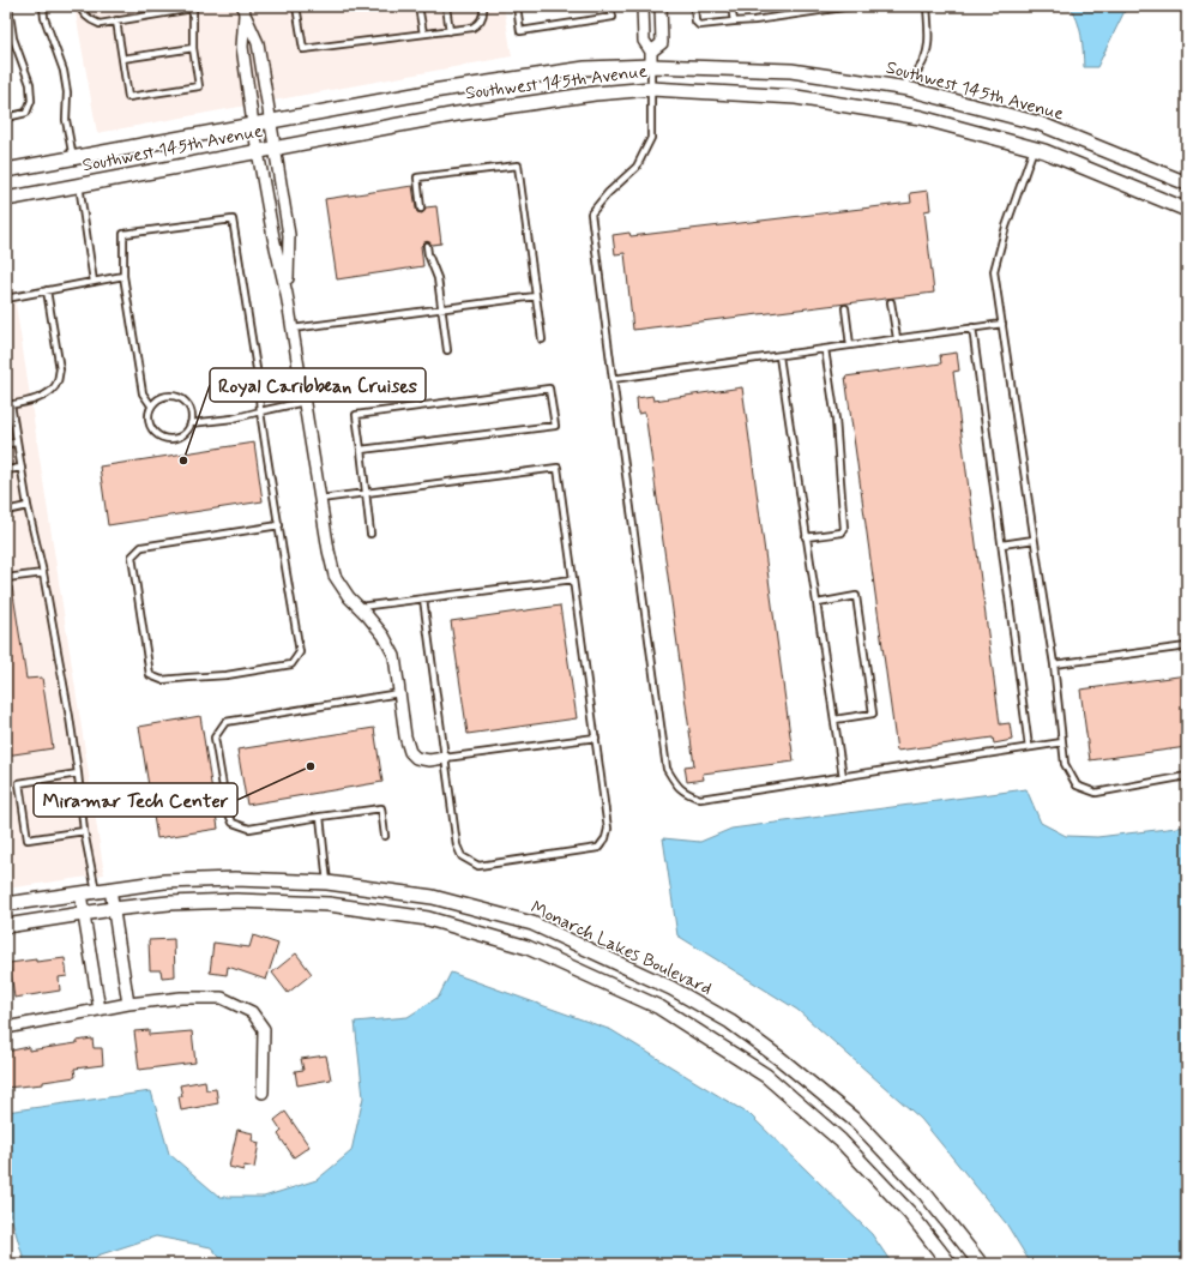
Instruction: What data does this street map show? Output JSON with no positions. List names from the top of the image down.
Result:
{
  "streets": {
    "street": ["Southwest 145th Avenue", "Monarch Lakes Boulevard"]
  },
  "places": ["Royal Caribbean Cruises", "Miramar Tech Center"]
}
